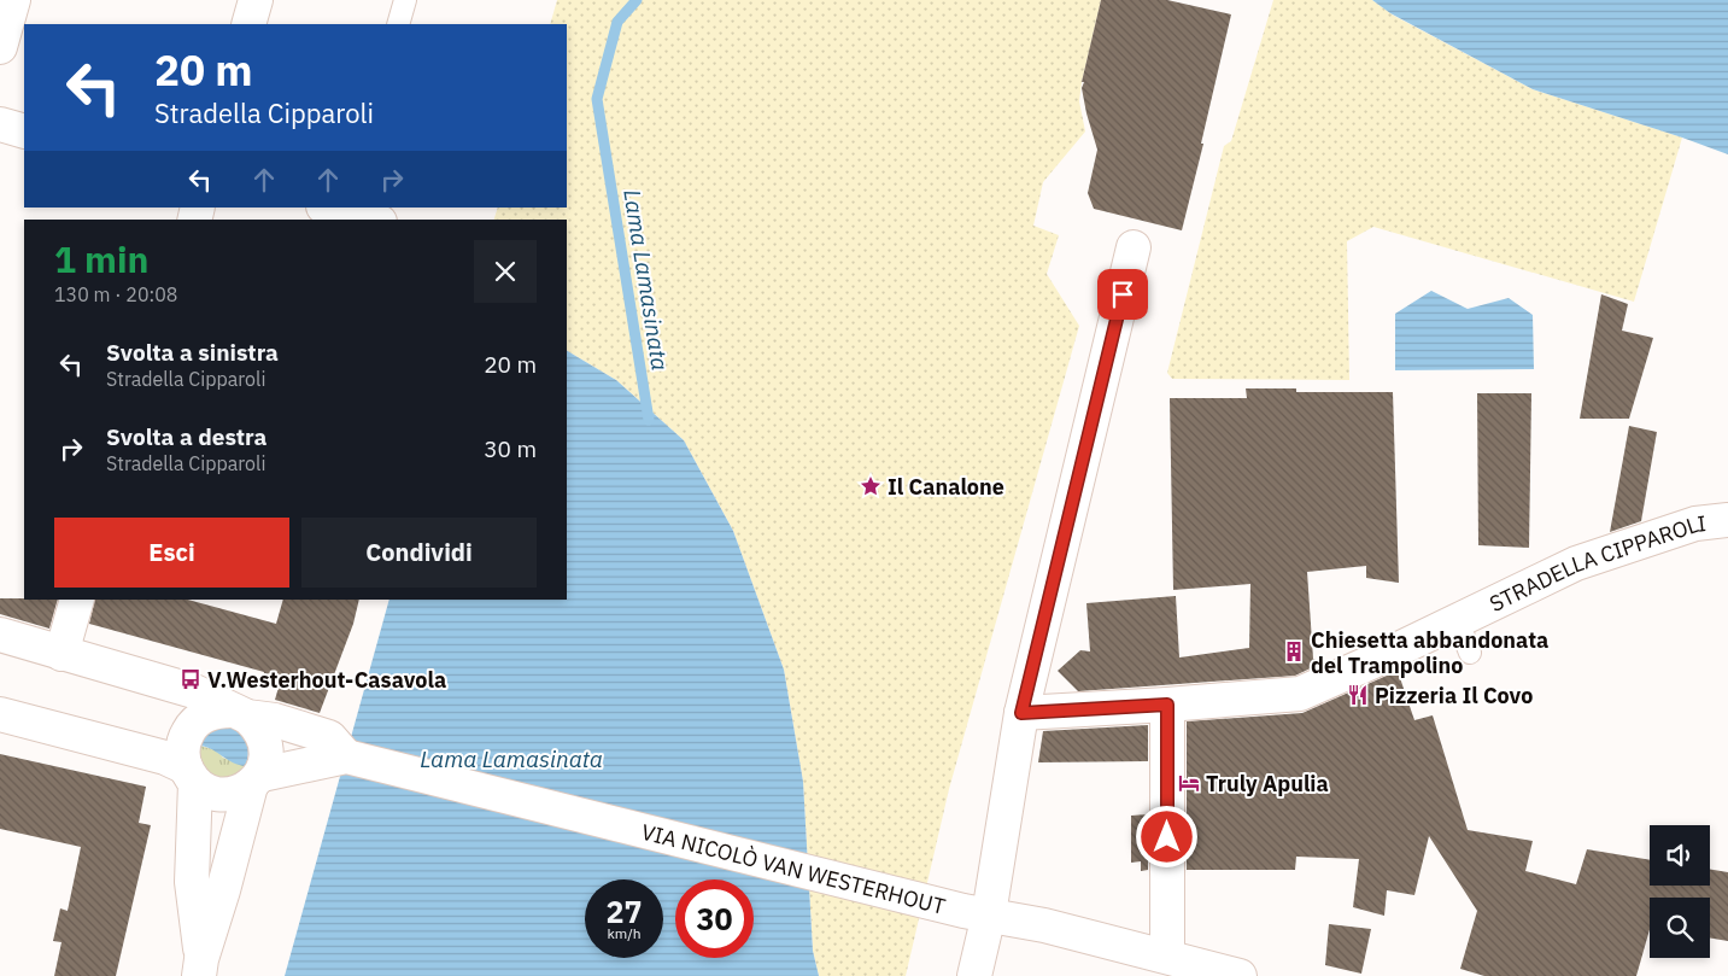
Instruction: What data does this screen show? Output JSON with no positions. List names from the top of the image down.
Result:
{
  "streets": {
    "street": ["STRADELLA CIPPAROLI", "VIA NICOLÒ VAN WESTERHOUT"]
  },
  "water": ["Lama Lamasinata"],
  "places": {
    "place": ["Il Canalone"],
    "building": ["Chiesetta abbandonata del Trampolino"],
    "bus stop": ["V.Westerhout-Casavola"],
    "restaurant": ["Pizzeria Il Covo"],
    "hotel": ["Truly Apulia"]
  },
  "page": {
    "turn": ["20 m", "Stradella Cipparoli"],
    "heading": ["1 min", "130 m · 20:08"],
    "list": [
      {
        "name": "Svolta a sinistra",
        "note": "Stradella Cipparoli",
        "value": "20 m"
      },
      {
        "name": "Svolta a destra",
        "note": "Stradella Cipparoli",
        "value": "30 m"
      }
    ],
    "buttons": ["Esci", "Condividi"],
    "speed": "27 km/h",
    "limit": "30"
  }
}
